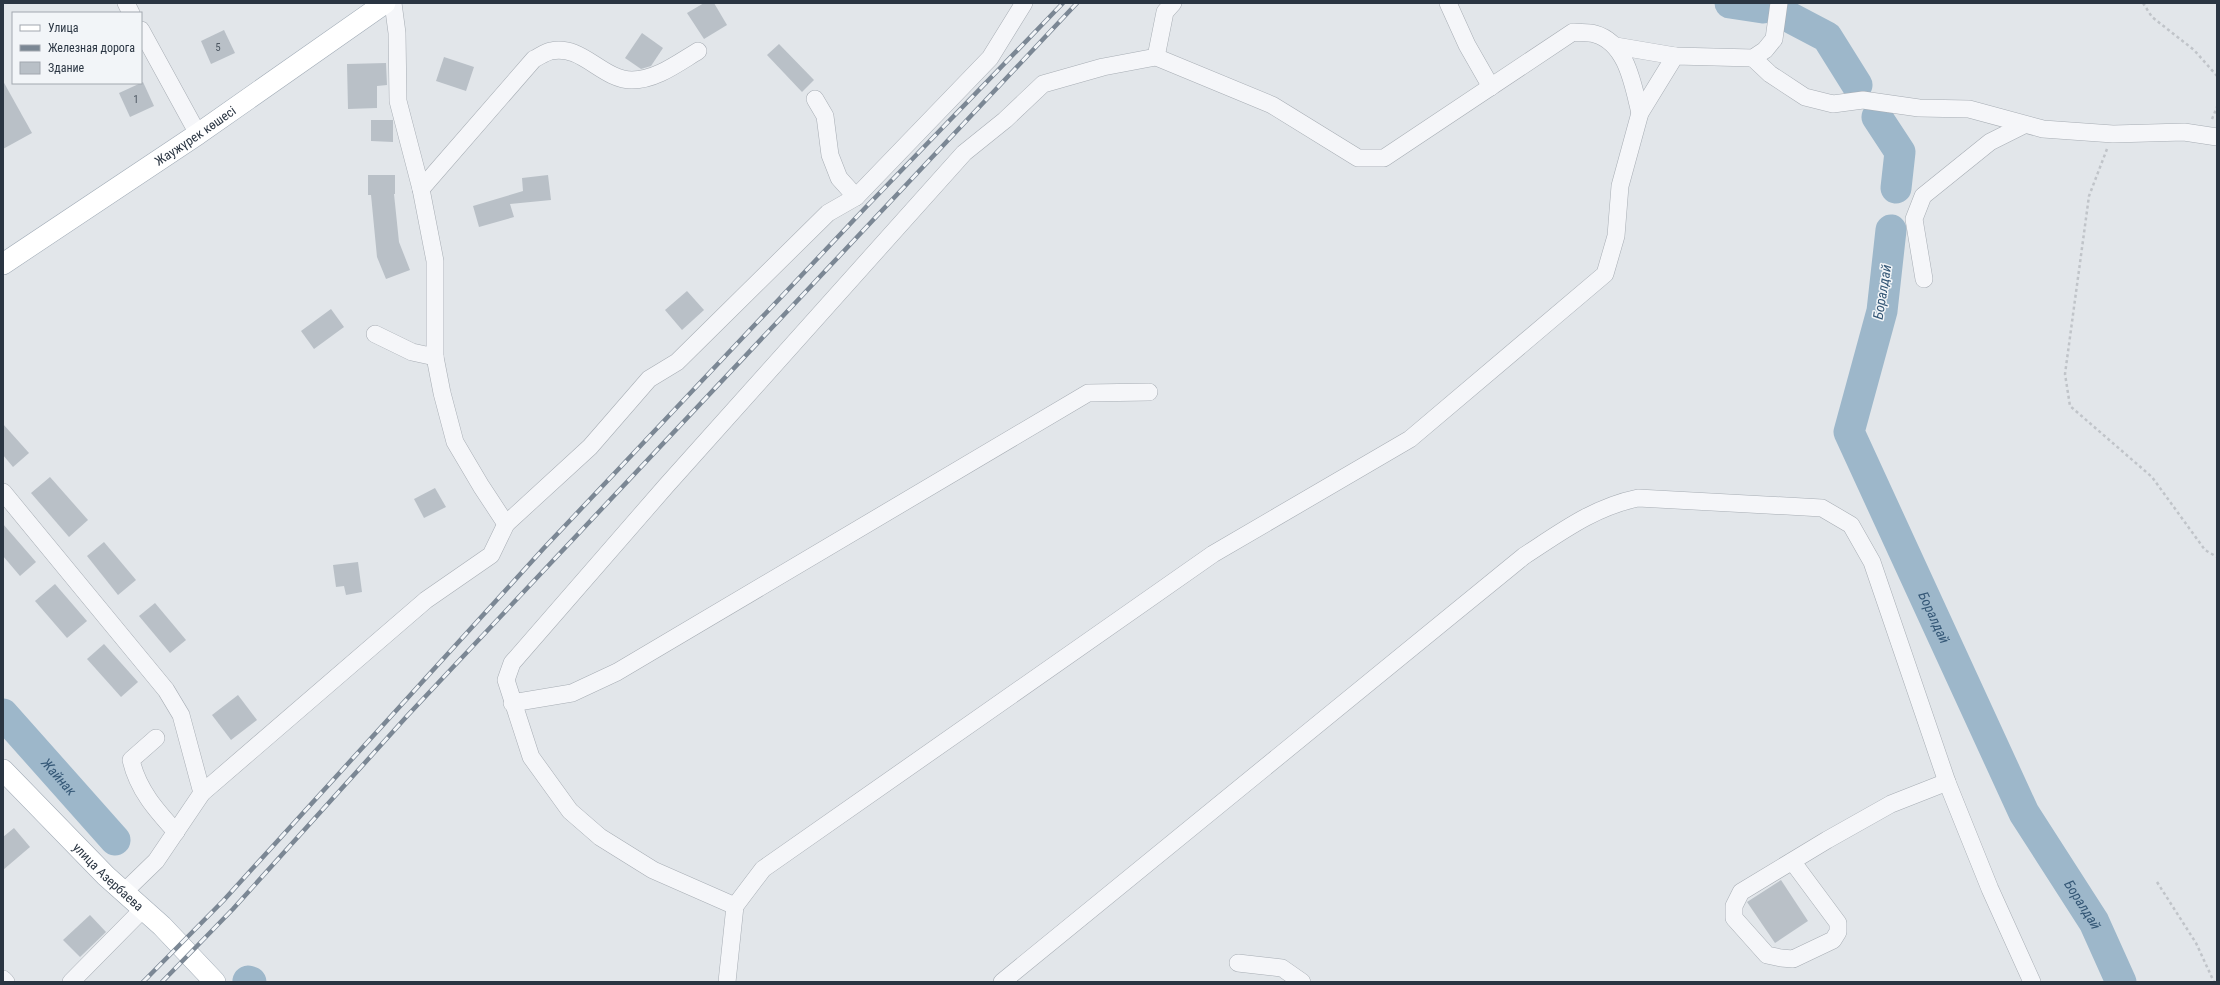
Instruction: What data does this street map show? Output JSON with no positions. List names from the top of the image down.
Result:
{
  "streets": {
    "main road": ["Жаужүрек көшесі", "улица Азербаева"]
  },
  "water": ["Боралдай", "Жайнак"],
  "house_numbers": ["5", "1"],
  "legend": ["Улица", "Железная дорога", "Здание"]
}
